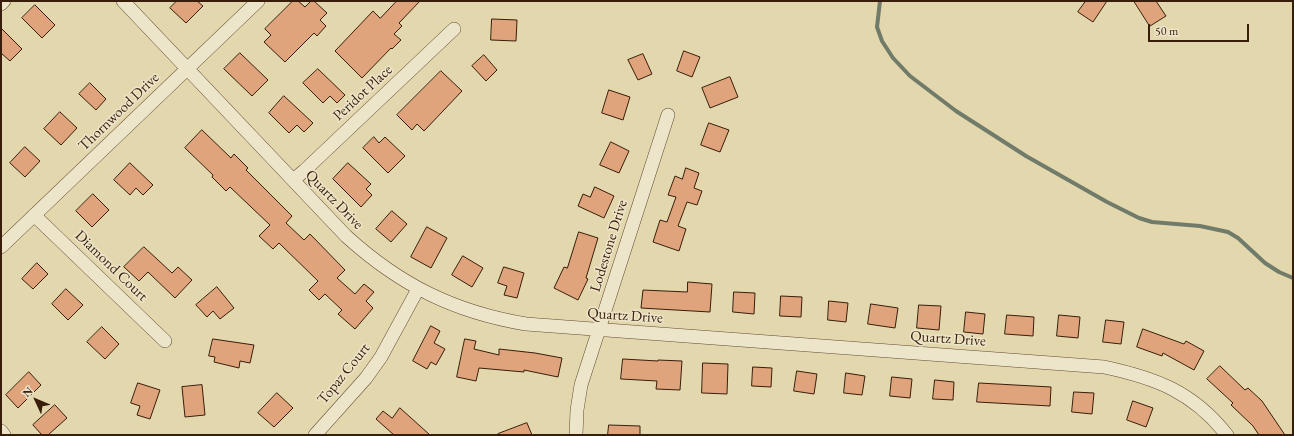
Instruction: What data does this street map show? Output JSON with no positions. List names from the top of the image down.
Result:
{
  "streets": {
    "street": [
      "Peridot Place",
      "Thornwood Drive",
      "Quartz Drive",
      "Lodestone Drive",
      "Diamond Court",
      "Topaz Court"
    ]
  },
  "crossings": [
    ["Peridot Place", "Quartz Drive"],
    ["Thornwood Drive", "Quartz Drive"],
    ["Thornwood Drive", "Diamond Court"],
    ["Quartz Drive", "Lodestone Drive"],
    ["Quartz Drive", "Topaz Court"]
  ],
  "scale_bar": "50 m",
  "north": "top left"
}
